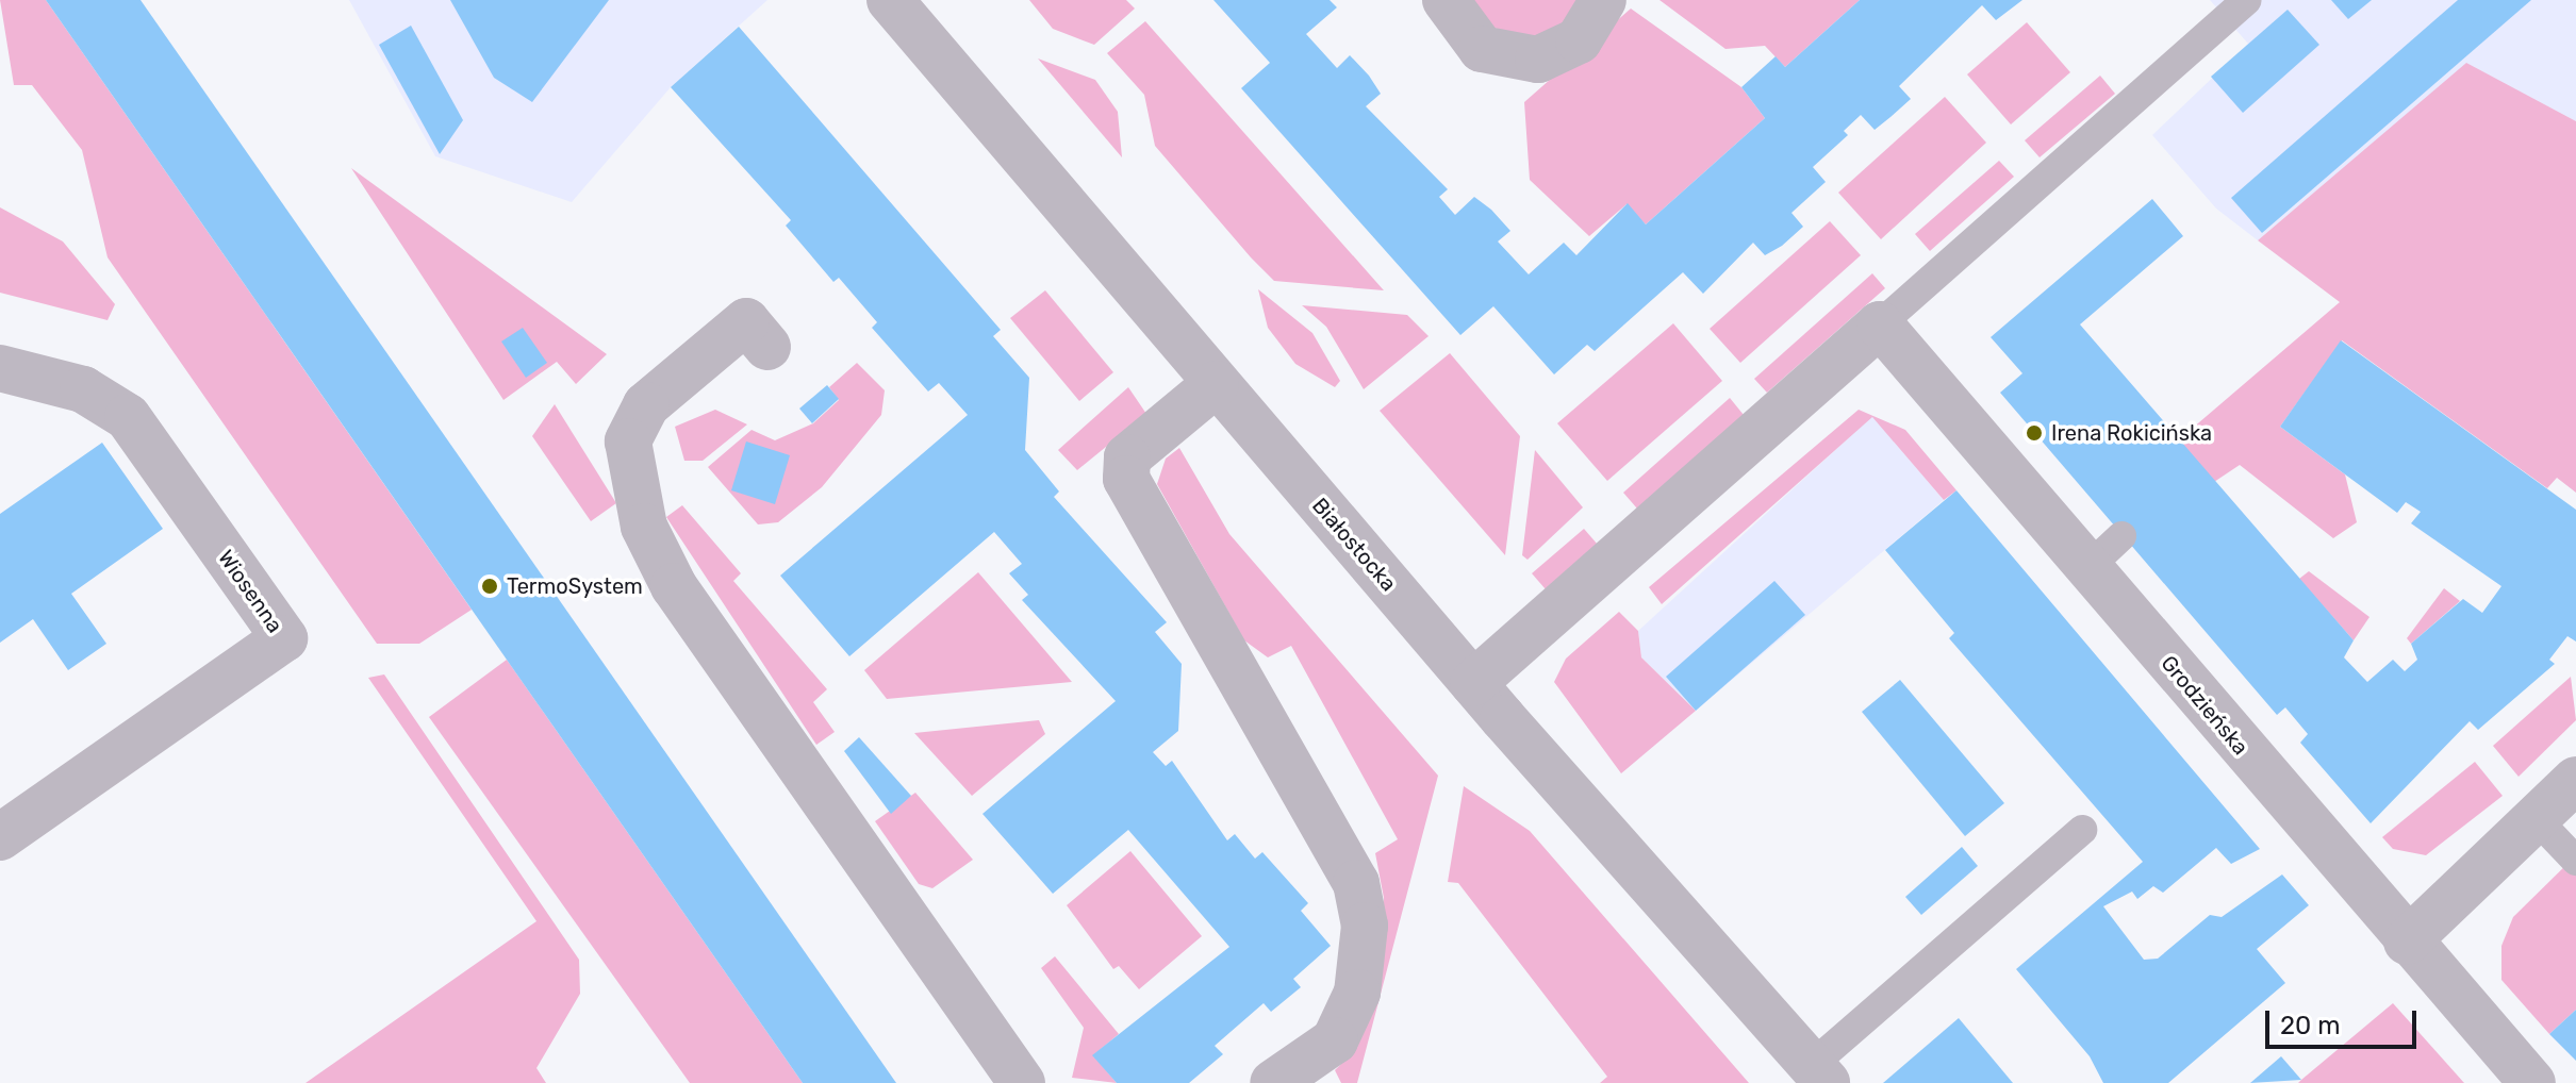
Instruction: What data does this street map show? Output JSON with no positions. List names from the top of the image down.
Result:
{
  "streets": {
    "street": ["Białostocka", "Wiosenna", "Grodzieńska"]
  },
  "places": ["Irena Rokicińska", "TermoSystem"],
  "scale_bar": "20 m"
}
